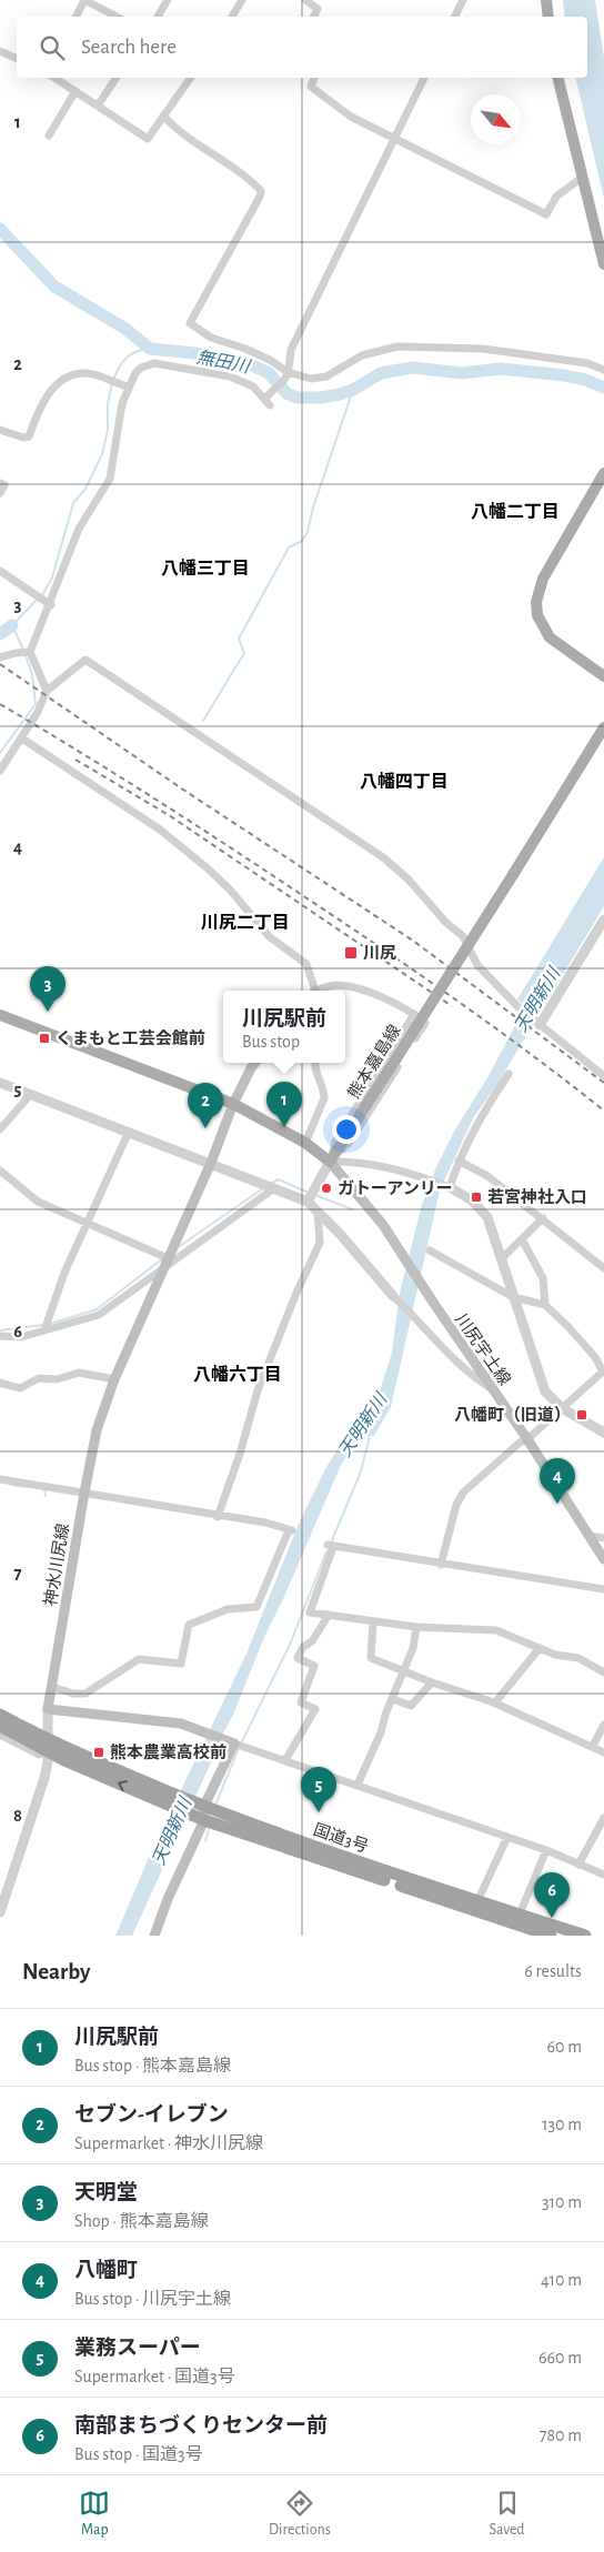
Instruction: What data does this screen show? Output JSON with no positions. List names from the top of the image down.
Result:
{
  "streets": {
    "highway": ["国道3号"],
    "main road": ["熊本嘉島線", "川尻宇土線", "神水川尻線"]
  },
  "crossings": [
    ["熊本嘉島線", "川尻宇土線"]
  ],
  "districts": [
    "八幡二丁目",
    "八幡三丁目",
    "八幡四丁目",
    "川尻二丁目",
    "八幡六丁目"
  ],
  "water": ["無田川", "天明新川"],
  "places": {
    "transit": [
      "川尻",
      "くまもと工芸会館前",
      "若宮神社入口",
      "八幡町（旧道）",
      "熊本農業高校前"
    ],
    "other": ["ガトーアンリー"]
  },
  "north": "bottom right",
  "page": {
    "search": "Search here",
    "pins": [
      "3",
      "1",
      "2",
      "4",
      "5",
      "6"
    ],
    "popup": ["川尻駅前", "Bus stop"],
    "heading": ["Nearby", "6 results"],
    "list": [
      {
        "mark": "1",
        "name": "川尻駅前",
        "note": "Bus stop · 熊本嘉島線",
        "value": "60 m"
      },
      {
        "mark": "2",
        "name": "セブン-イレブン",
        "note": "Supermarket · 神水川尻線",
        "value": "130 m"
      },
      {
        "mark": "3",
        "name": "天明堂",
        "note": "Shop · 熊本嘉島線",
        "value": "310 m"
      },
      {
        "mark": "4",
        "name": "八幡町",
        "note": "Bus stop · 川尻宇土線",
        "value": "410 m"
      },
      {
        "mark": "5",
        "name": "業務スーパー",
        "note": "Supermarket · 国道3号",
        "value": "660 m"
      },
      {
        "mark": "6",
        "name": "南部まちづくりセンター前",
        "note": "Bus stop · 国道3号",
        "value": "780 m"
      }
    ],
    "nav": ["Map", "Directions", "Saved"]
  },
  "grid": {
    "rows": [
      "1",
      "2",
      "3",
      "4",
      "5",
      "6",
      "7",
      "8"
    ]
  }
}
